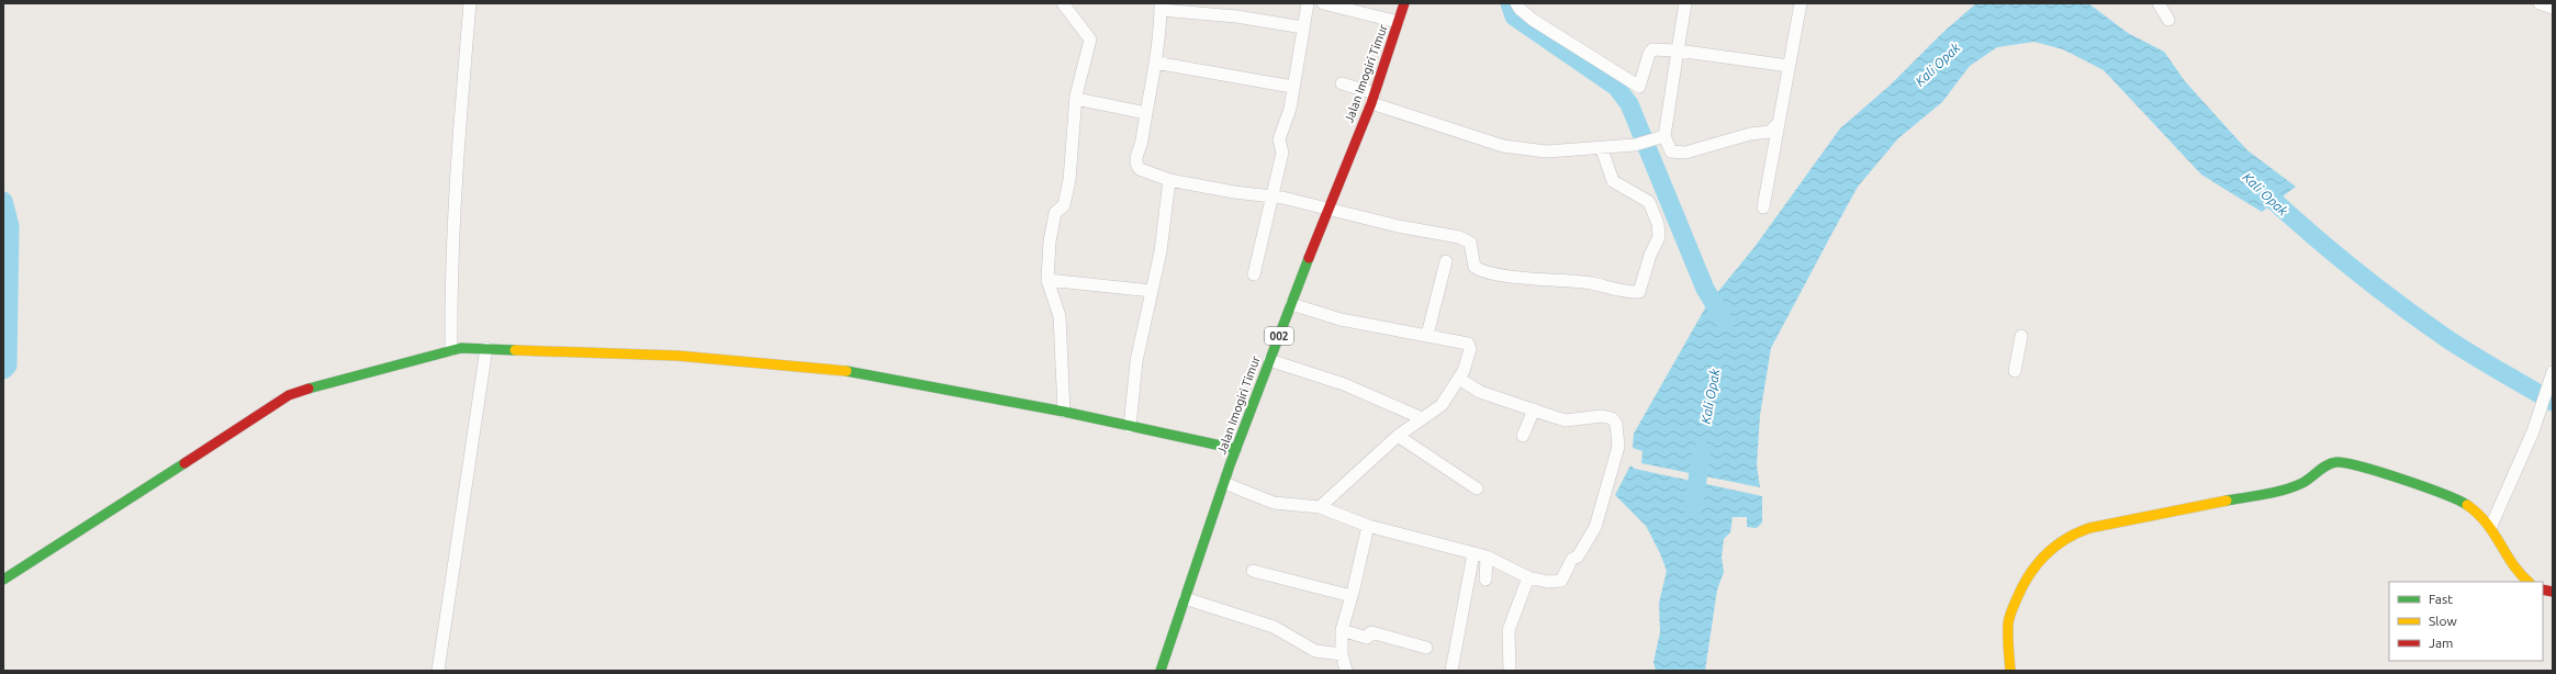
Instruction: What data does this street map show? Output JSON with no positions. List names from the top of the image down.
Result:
{
  "streets": {
    "street": ["Jalan Imogiri Timur", "002"]
  },
  "water": ["Kali Opak"],
  "legend": ["Fast", "Slow", "Jam"]
}
